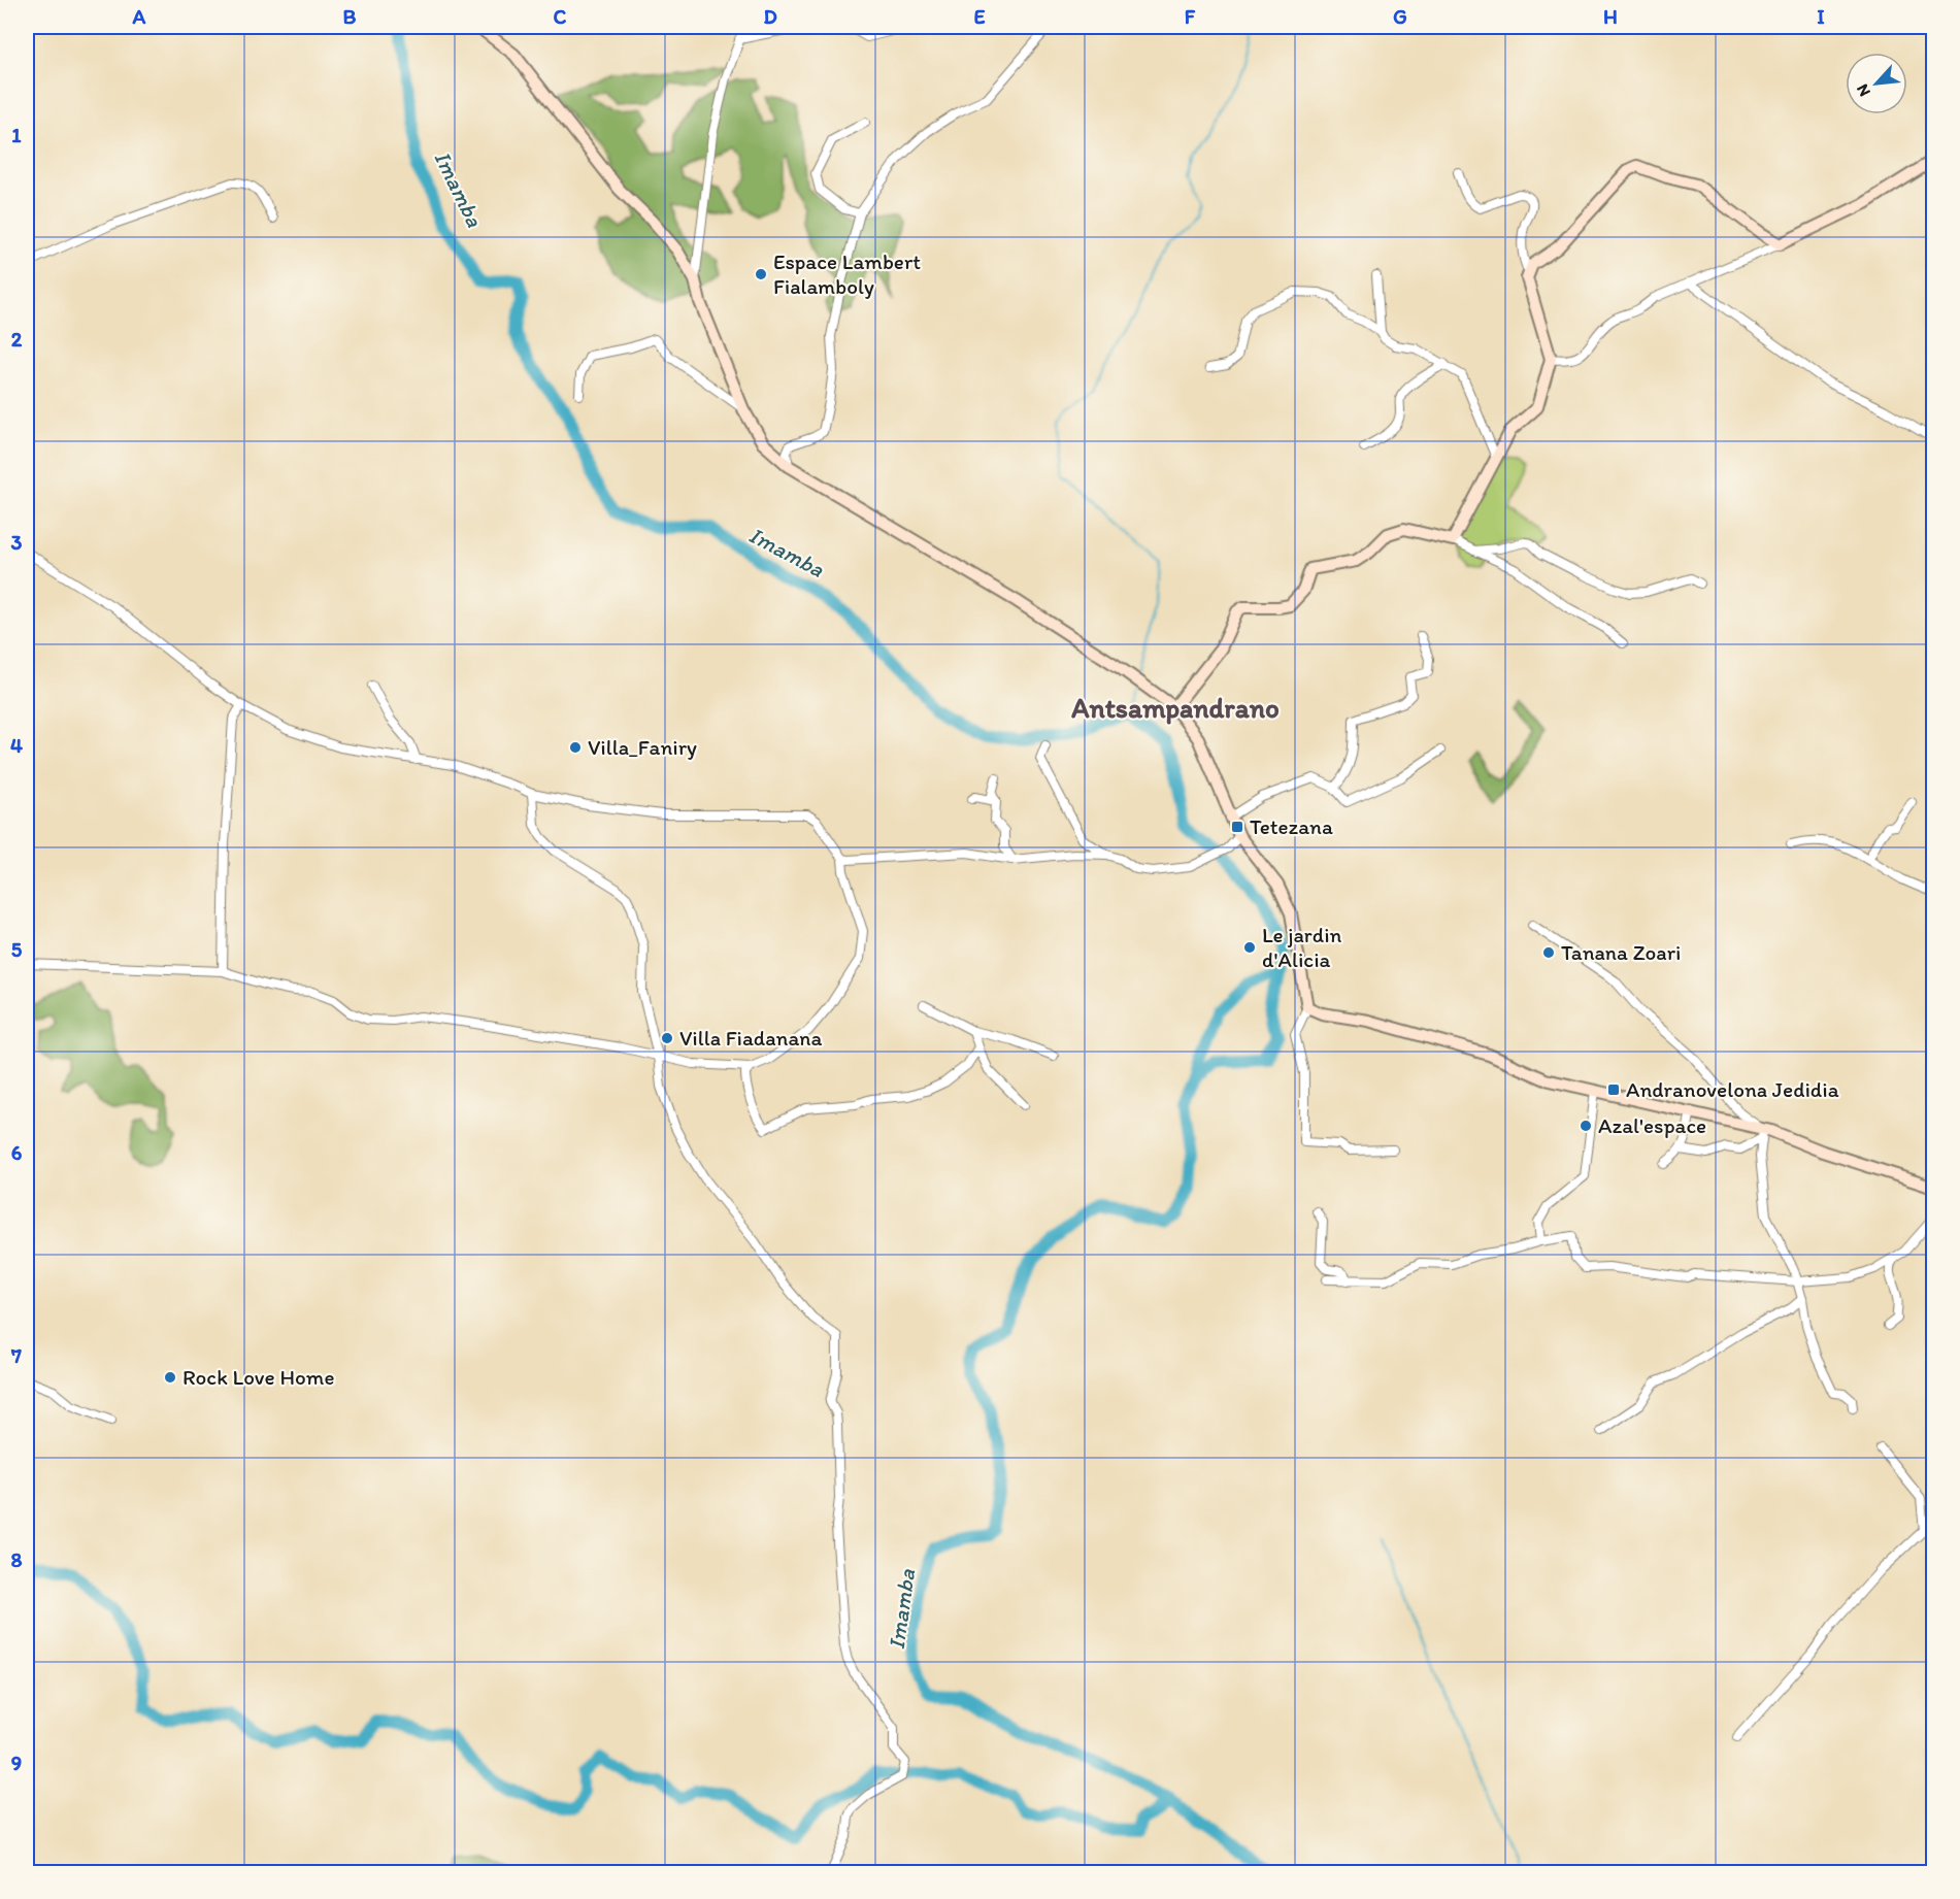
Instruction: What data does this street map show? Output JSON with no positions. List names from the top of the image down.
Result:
{
  "districts": ["Antsampandrano"],
  "water": ["Imamba"],
  "places": {
    "other": [
      "Espace Lambert Fialamboly",
      "Villa_Faniry",
      "Le jardin d'Alicia",
      "Tanana Zoari",
      "Villa Fiadanana",
      "Azal'espace",
      "Rock Love Home"
    ],
    "transit": ["Tetezana", "Andranovelona Jedidia"]
  },
  "north": "bottom left",
  "grid": {
    "columns": [
      "A",
      "B",
      "C",
      "D",
      "E",
      "F",
      "G",
      "H",
      "I"
    ],
    "rows": [
      "1",
      "2",
      "3",
      "4",
      "5",
      "6",
      "7",
      "8",
      "9"
    ]
  }
}
